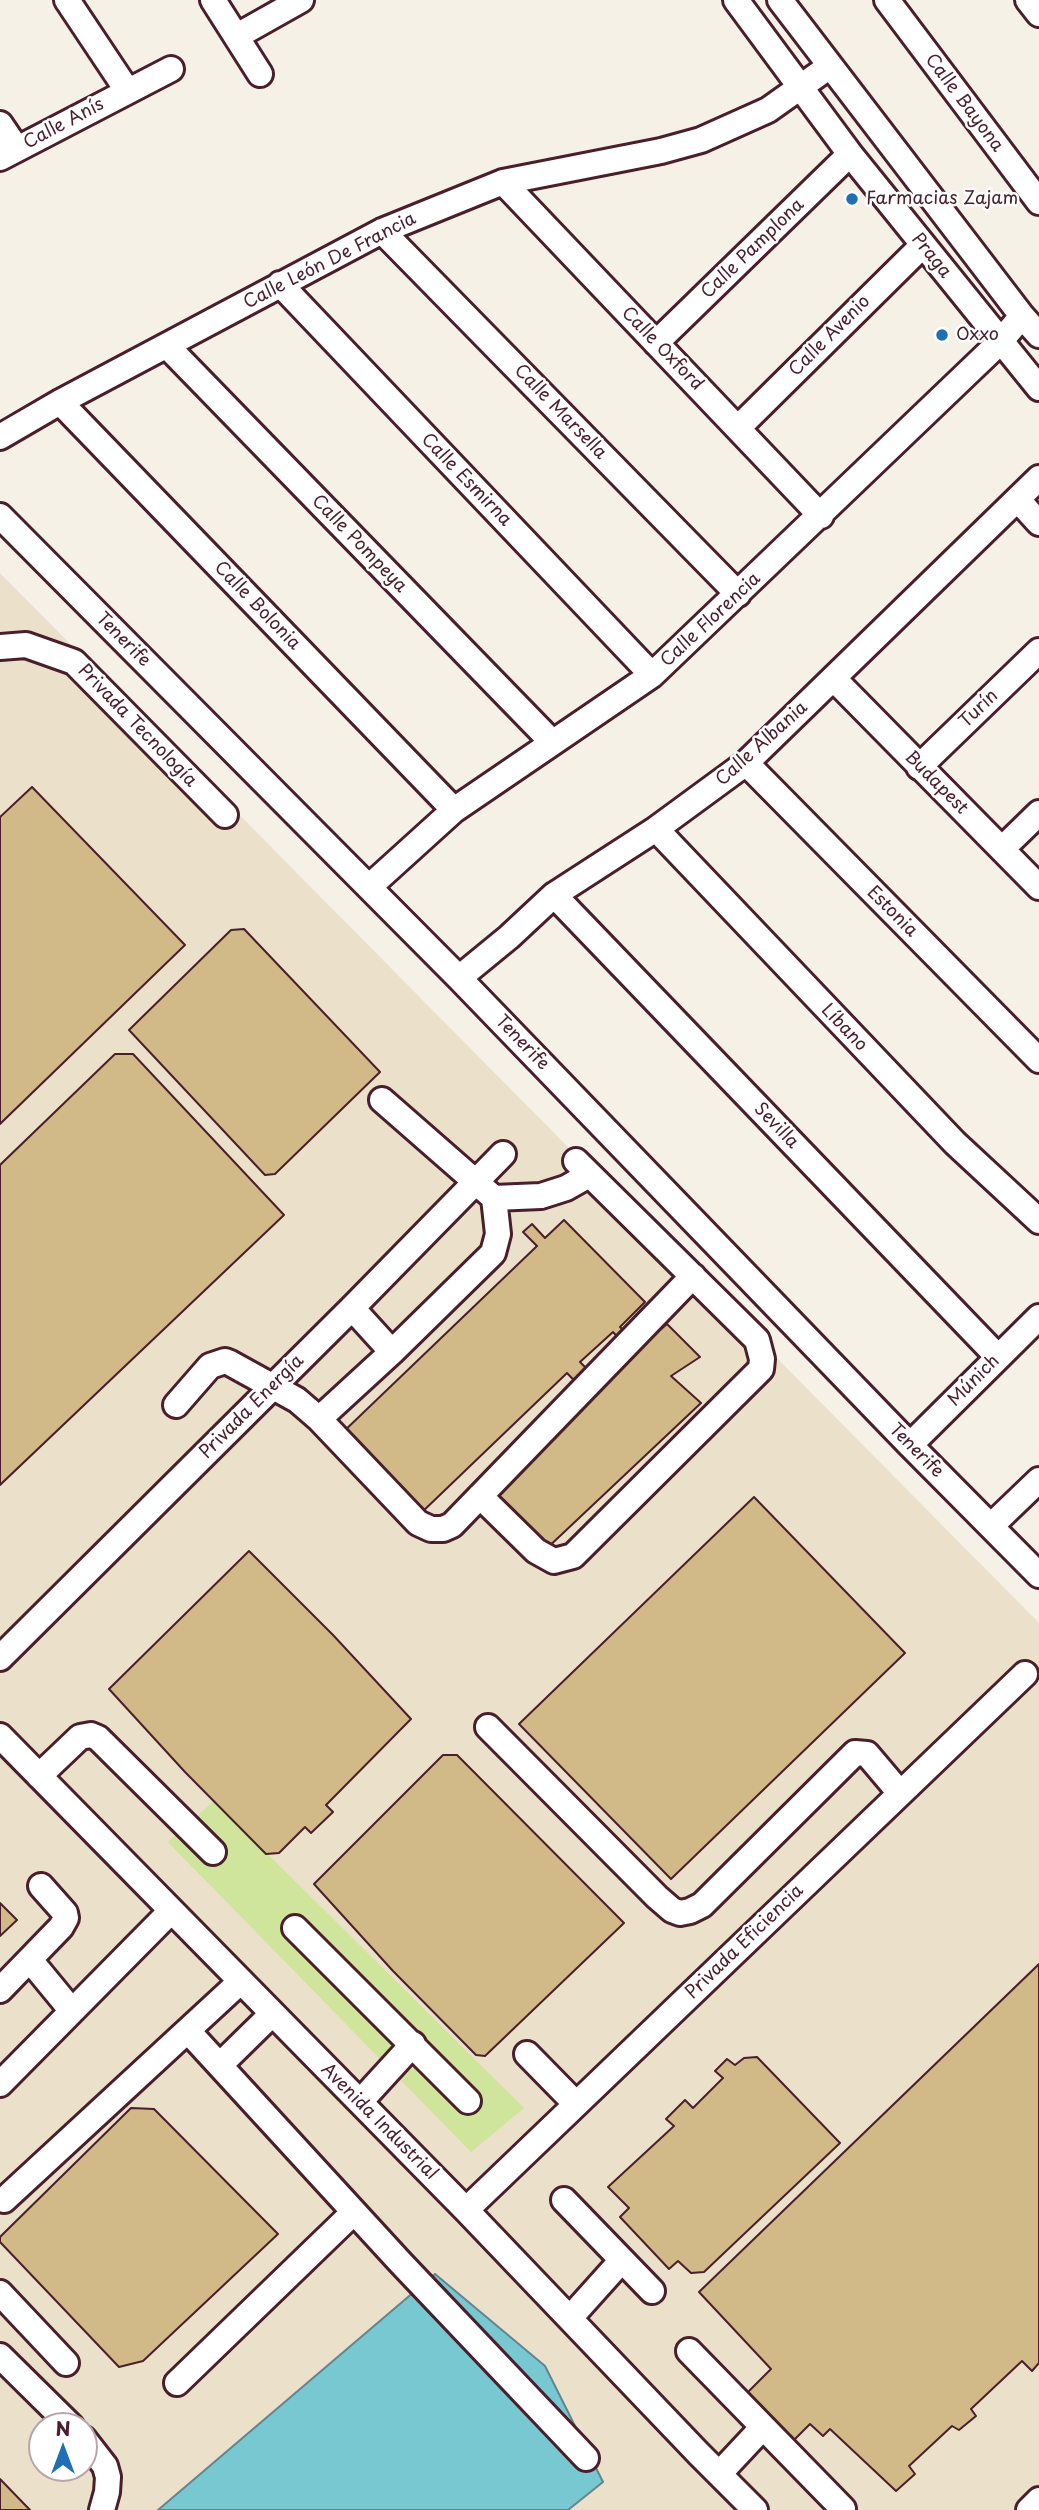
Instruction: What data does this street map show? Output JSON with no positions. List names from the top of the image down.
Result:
{
  "streets": {
    "street": [
      "Calle Bayona",
      "Calle Anís",
      "Calle Pamplona",
      "Praga",
      "Calle León De Francia",
      "Calle Avenio",
      "Calle Oxford",
      "Calle Marsella",
      "Calle Esmirna",
      "Calle Pompeya",
      "Calle Bolonia",
      "Calle Florencia",
      "Tenerife",
      "Turín",
      "Privada Tecnología",
      "Calle Albania",
      "Budapest",
      "Estonia",
      "Líbano",
      "Sevilla",
      "Múnich",
      "Privada Energía",
      "Privada Eficiencia",
      "Avenida Industrial"
    ]
  },
  "crossings": [
    ["Calle Pamplona", "Praga"],
    ["Calle Pamplona", "Calle Oxford"],
    ["Praga", "Calle León De Francia"],
    ["Praga", "Calle Avenio"],
    ["Praga", "Calle Florencia"],
    ["Calle León De Francia", "Calle Oxford"],
    ["Calle León De Francia", "Calle Marsella"],
    ["Calle León De Francia", "Calle Esmirna"],
    ["Calle León De Francia", "Calle Pompeya"],
    ["Calle León De Francia", "Calle Bolonia"],
    ["Calle Avenio", "Calle Oxford"],
    ["Calle Oxford", "Calle Florencia"],
    ["Calle Marsella", "Calle Florencia"],
    ["Calle Esmirna", "Calle Florencia"],
    ["Calle Pompeya", "Calle Florencia"],
    ["Calle Bolonia", "Calle Florencia"],
    ["Calle Florencia", "Tenerife"],
    ["Tenerife", "Calle Albania"],
    ["Tenerife", "Múnich"],
    ["Turín", "Budapest"],
    ["Calle Albania", "Budapest"],
    ["Calle Albania", "Estonia"],
    ["Calle Albania", "Líbano"],
    ["Calle Albania", "Sevilla"],
    ["Sevilla", "Múnich"],
    ["Privada Eficiencia", "Avenida Industrial"]
  ],
  "places": ["Farmacias Zajam", "Oxxo"],
  "north": "top"
}
